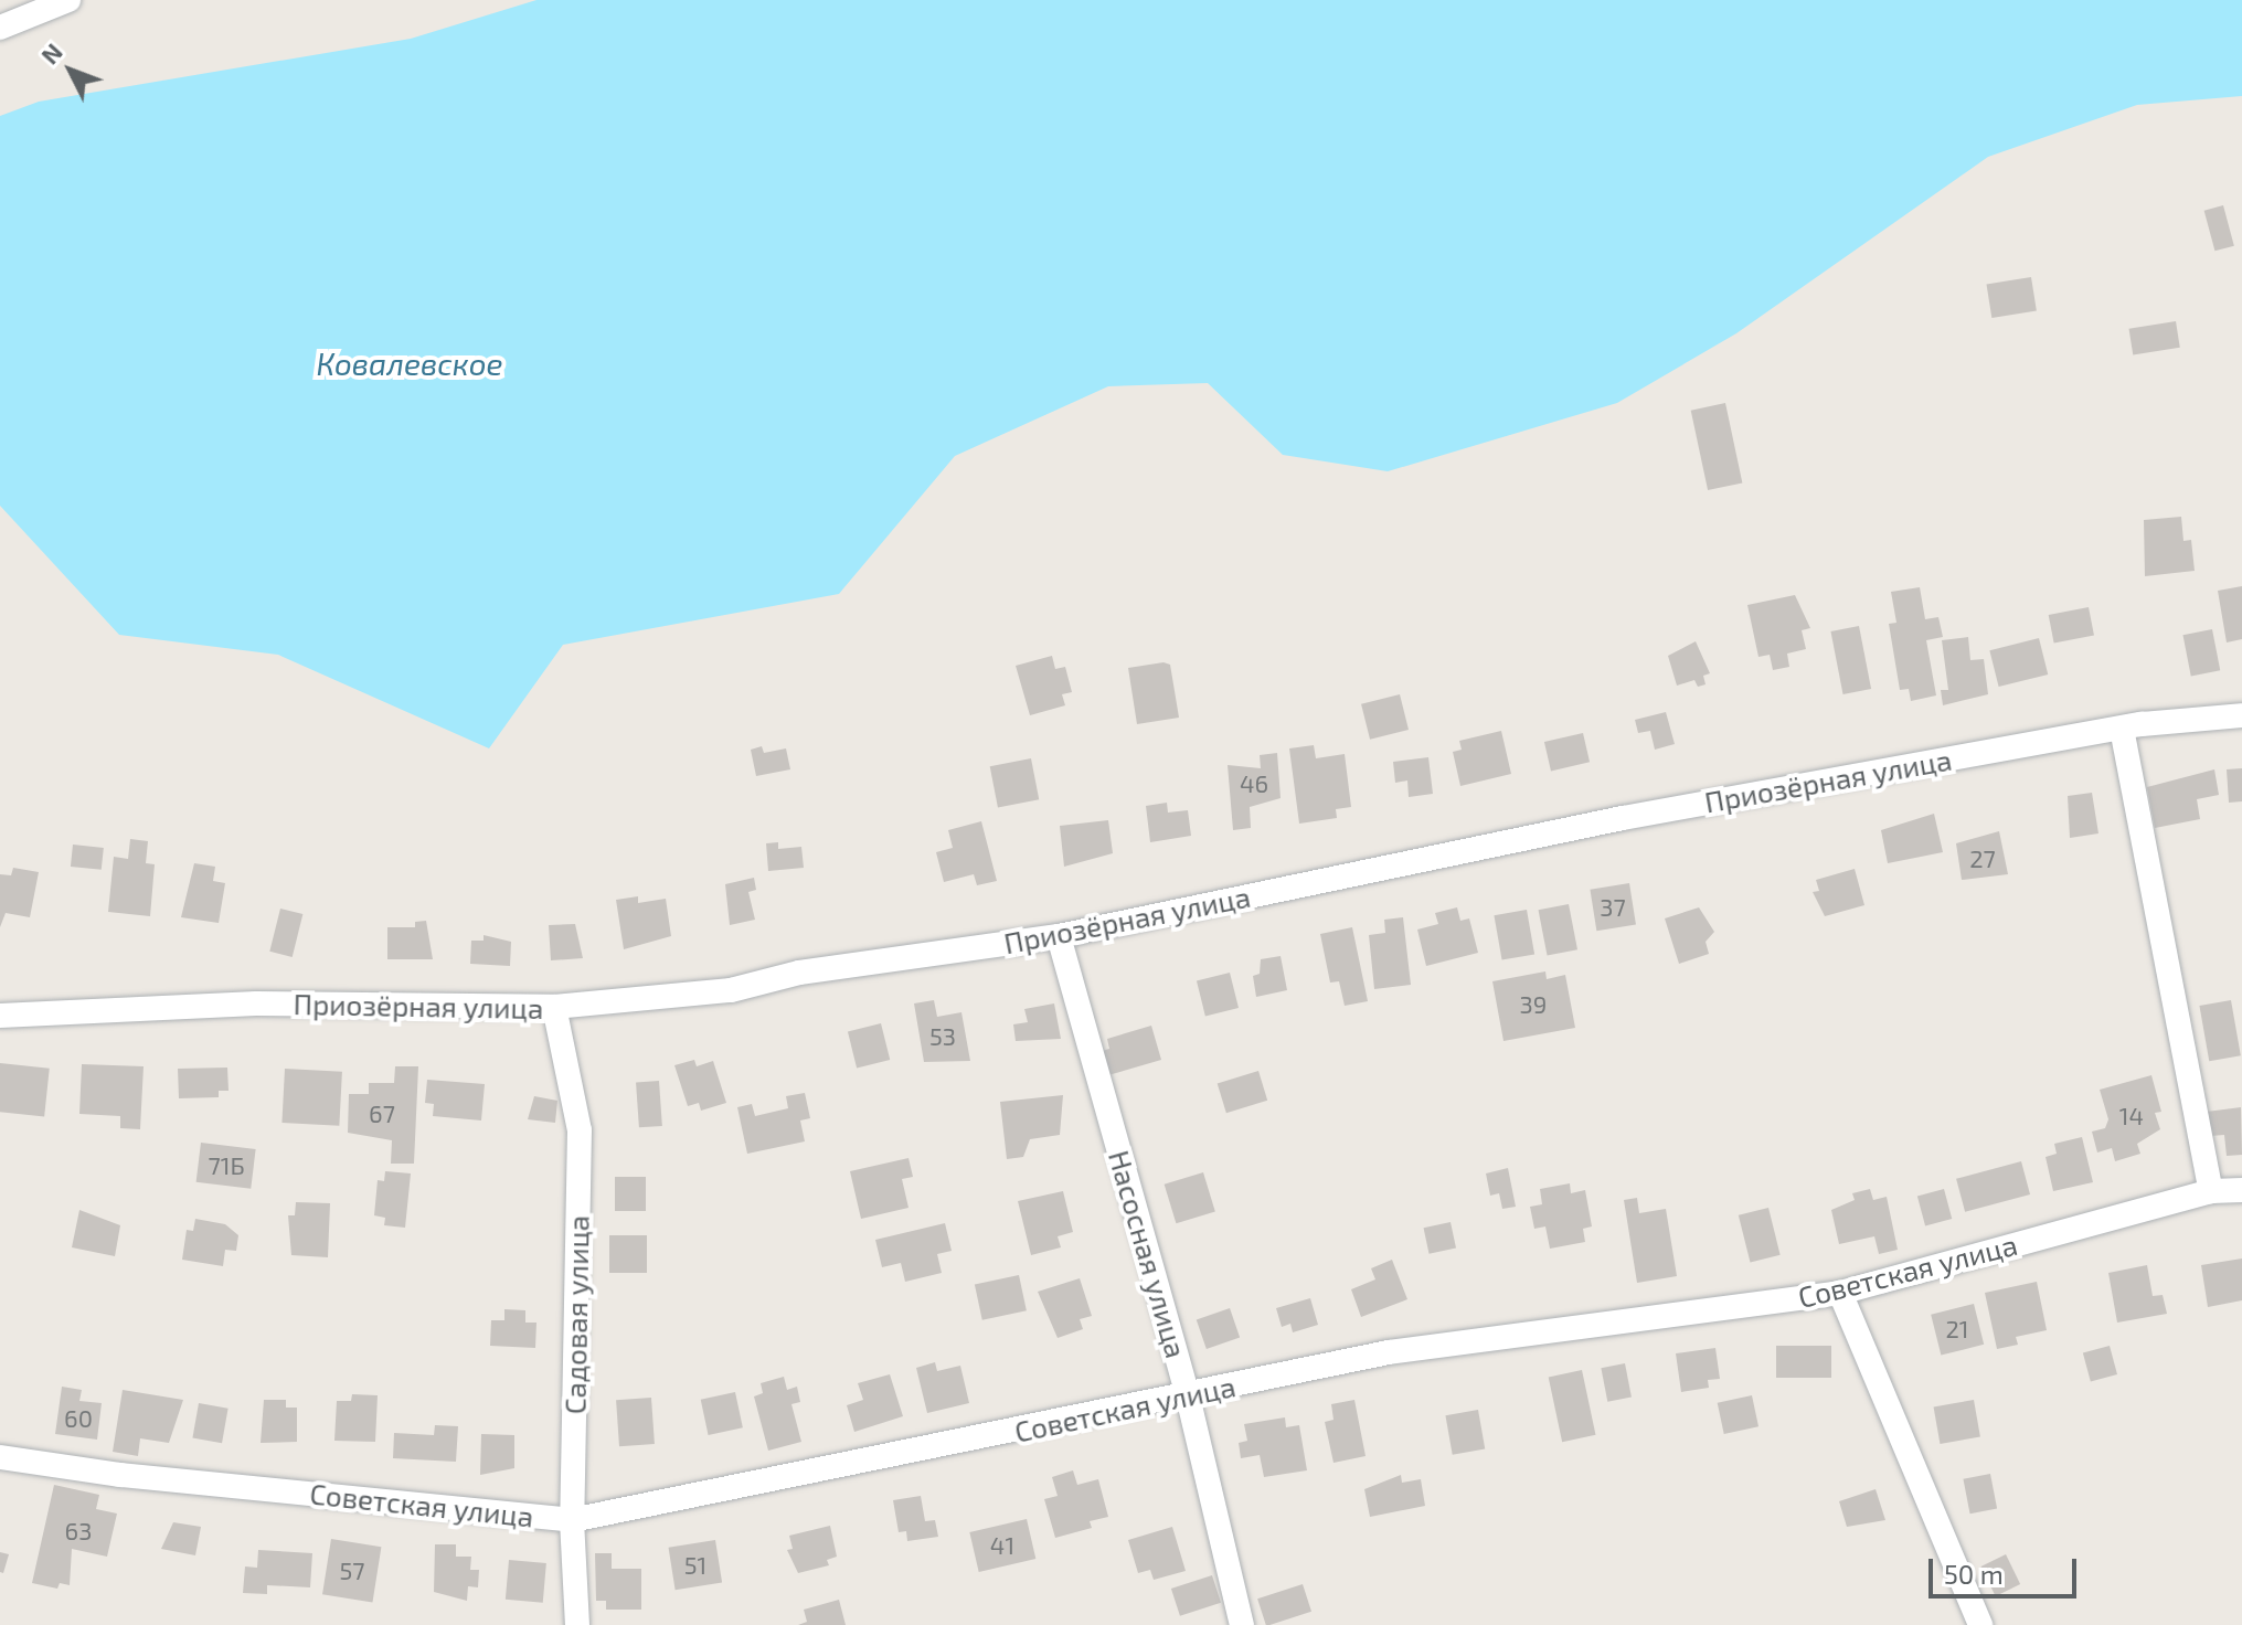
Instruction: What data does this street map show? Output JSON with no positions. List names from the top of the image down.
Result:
{
  "streets": {
    "street": [
      "Приозёрная улица",
      "Насосная улица",
      "Советская улица",
      "Садовая улица"
    ]
  },
  "crossings": [
    ["Приозёрная улица", "Насосная улица"],
    ["Приозёрная улица", "Садовая улица"],
    ["Насосная улица", "Советская улица"],
    ["Советская улица", "Садовая улица"]
  ],
  "water": ["Ковалевское"],
  "house_numbers": [
    "46",
    "27",
    "37",
    "39",
    "53",
    "67",
    "14",
    "71Б",
    "21",
    "60",
    "63",
    "41",
    "51",
    "57"
  ],
  "scale_bar": "50 m",
  "north": "top left"
}
